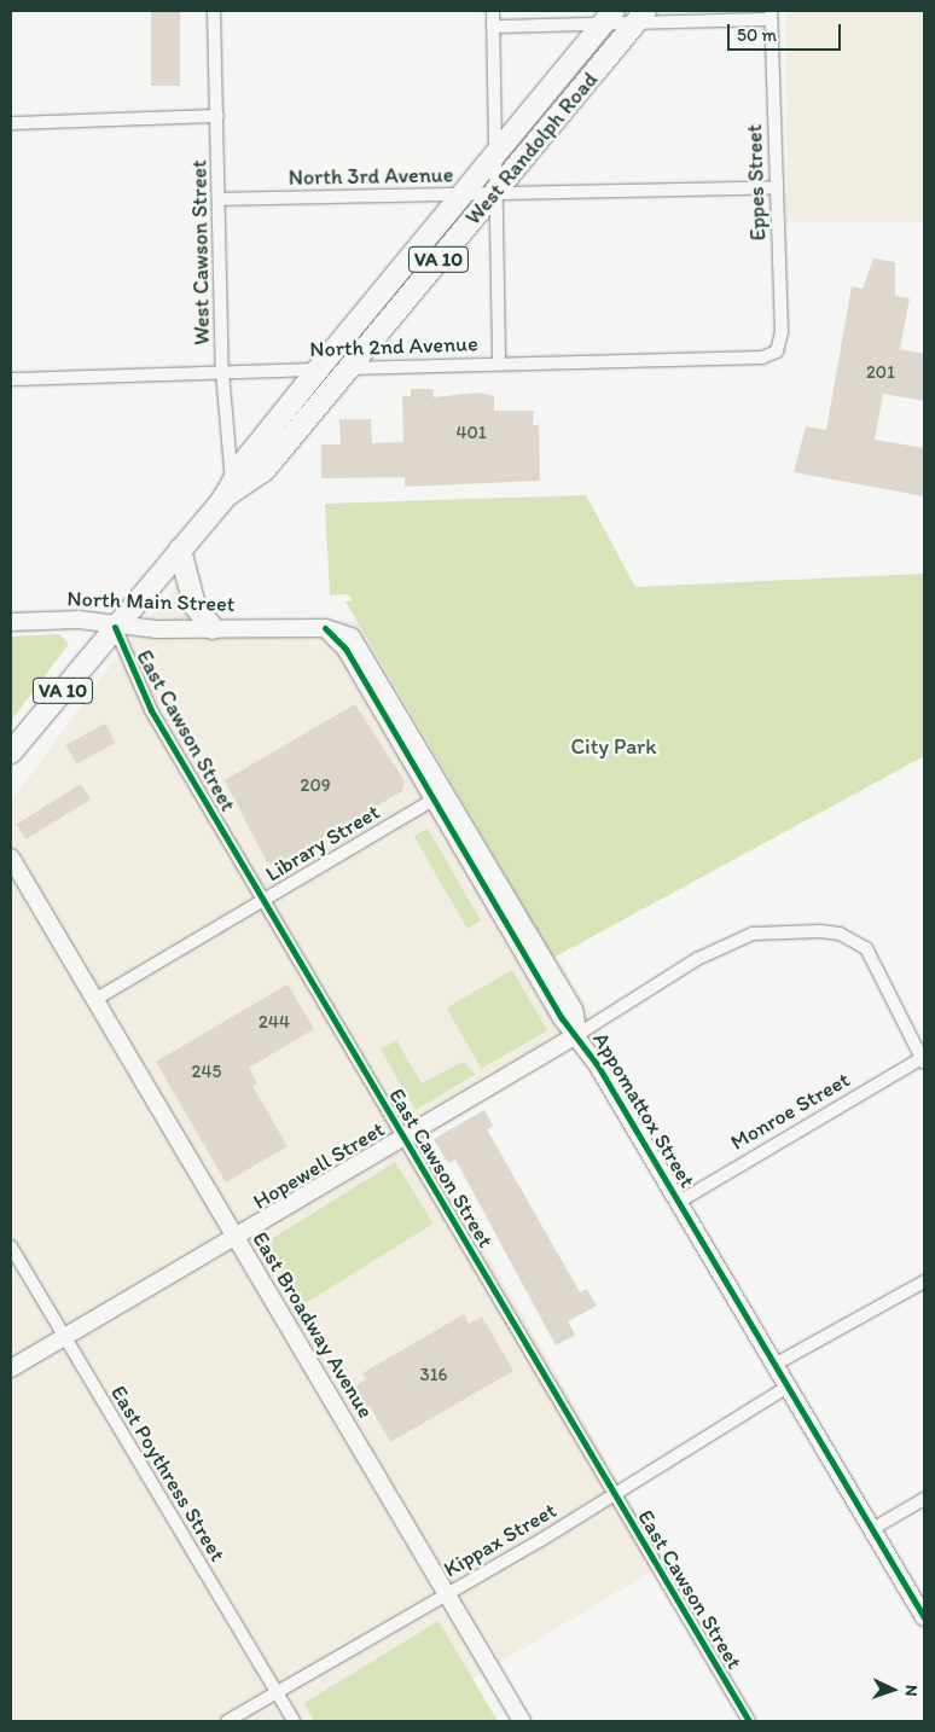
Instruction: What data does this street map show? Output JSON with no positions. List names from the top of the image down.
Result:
{
  "streets": {
    "highway": ["West Randolph Road", "VA 10"],
    "street": [
      "North 3rd Avenue",
      "Eppes Street",
      "West Cawson Street",
      "North 2nd Avenue",
      "North Main Street",
      "East Cawson Street",
      "Library Street",
      "Appomattox Street",
      "Monroe Street",
      "Hopewell Street",
      "East Broadway Avenue",
      "East Poythress Street",
      "Kippax Street"
    ]
  },
  "crossings": [
    ["West Randolph Road", "North 3rd Avenue"],
    ["West Randolph Road", "West Cawson Street"],
    ["West Randolph Road", "VA 10"],
    ["West Randolph Road", "North 2nd Avenue"],
    ["West Randolph Road", "North Main Street"],
    ["West Randolph Road", "East Cawson Street"],
    ["North 3rd Avenue", "Eppes Street"],
    ["North 3rd Avenue", "West Cawson Street"],
    ["Eppes Street", "North 2nd Avenue"],
    ["West Cawson Street", "North 2nd Avenue"],
    ["VA 10", "North Main Street"],
    ["VA 10", "East Cawson Street"],
    ["North Main Street", "East Cawson Street"],
    ["North Main Street", "Appomattox Street"],
    ["East Cawson Street", "Library Street"],
    ["East Cawson Street", "Hopewell Street"],
    ["East Cawson Street", "Kippax Street"],
    ["Library Street", "Appomattox Street"],
    ["Library Street", "East Broadway Avenue"],
    ["Appomattox Street", "Monroe Street"],
    ["Appomattox Street", "Hopewell Street"],
    ["Appomattox Street", "Kippax Street"],
    ["Monroe Street", "Hopewell Street"],
    ["Hopewell Street", "East Broadway Avenue"],
    ["Hopewell Street", "East Poythress Street"],
    ["East Broadway Avenue", "Kippax Street"],
    ["East Poythress Street", "Kippax Street"]
  ],
  "parks": ["City Park"],
  "house_numbers": [
    "201",
    "401",
    "209",
    "244",
    "245",
    "316"
  ],
  "scale_bar": "50 m",
  "north": "right"
}
